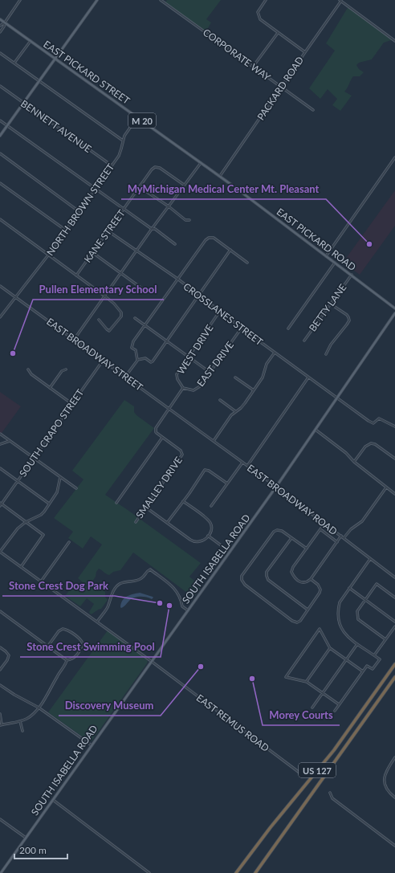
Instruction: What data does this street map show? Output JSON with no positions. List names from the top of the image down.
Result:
{
  "streets": {
    "highway": ["US 127"],
    "main road": [
      "EAST PICKARD STREET",
      "M 20",
      "EAST PICKARD ROAD",
      "SOUTH ISABELLA ROAD"
    ],
    "street": [
      "CORPORATE WAY",
      "PACKARD ROAD",
      "BENNETT AVENUE",
      "NORTH BROWN STREET",
      "KANE STREET",
      "BETTY LANE",
      "CROSSLANES STREET",
      "WEST DRIVE",
      "EAST BROADWAY STREET",
      "EAST DRIVE",
      "SOUTH CRAPO STREET",
      "SMALLEY DRIVE",
      "EAST BROADWAY ROAD",
      "EAST REMUS ROAD"
    ]
  },
  "crossings": [
    ["CORPORATE WAY", "PACKARD ROAD"],
    ["EAST PICKARD STREET", "PACKARD ROAD"],
    ["EAST PICKARD STREET", "NORTH BROWN STREET"],
    ["EAST PICKARD STREET", "EAST PICKARD ROAD"],
    ["BENNETT AVENUE", "NORTH BROWN STREET"],
    ["NORTH BROWN STREET", "EAST BROADWAY STREET"],
    ["KANE STREET", "CROSSLANES STREET"],
    ["EAST PICKARD ROAD", "BETTY LANE"],
    ["CROSSLANES STREET", "WEST DRIVE"],
    ["CROSSLANES STREET", "EAST DRIVE"],
    ["CROSSLANES STREET", "SOUTH ISABELLA ROAD"],
    ["WEST DRIVE", "EAST DRIVE"],
    ["EAST BROADWAY STREET", "SOUTH CRAPO STREET"],
    ["EAST BROADWAY STREET", "EAST BROADWAY ROAD"],
    ["EAST BROADWAY ROAD", "SOUTH ISABELLA ROAD"],
    ["SOUTH ISABELLA ROAD", "EAST REMUS ROAD"]
  ],
  "places": [
    "MyMichigan Medical Center Mt. Pleasant",
    "Pullen Elementary School",
    "Stone Crest Dog Park",
    "Stone Crest Swimming Pool",
    "Discovery Museum",
    "Morey Courts"
  ],
  "scale_bar": "200 m"
}
